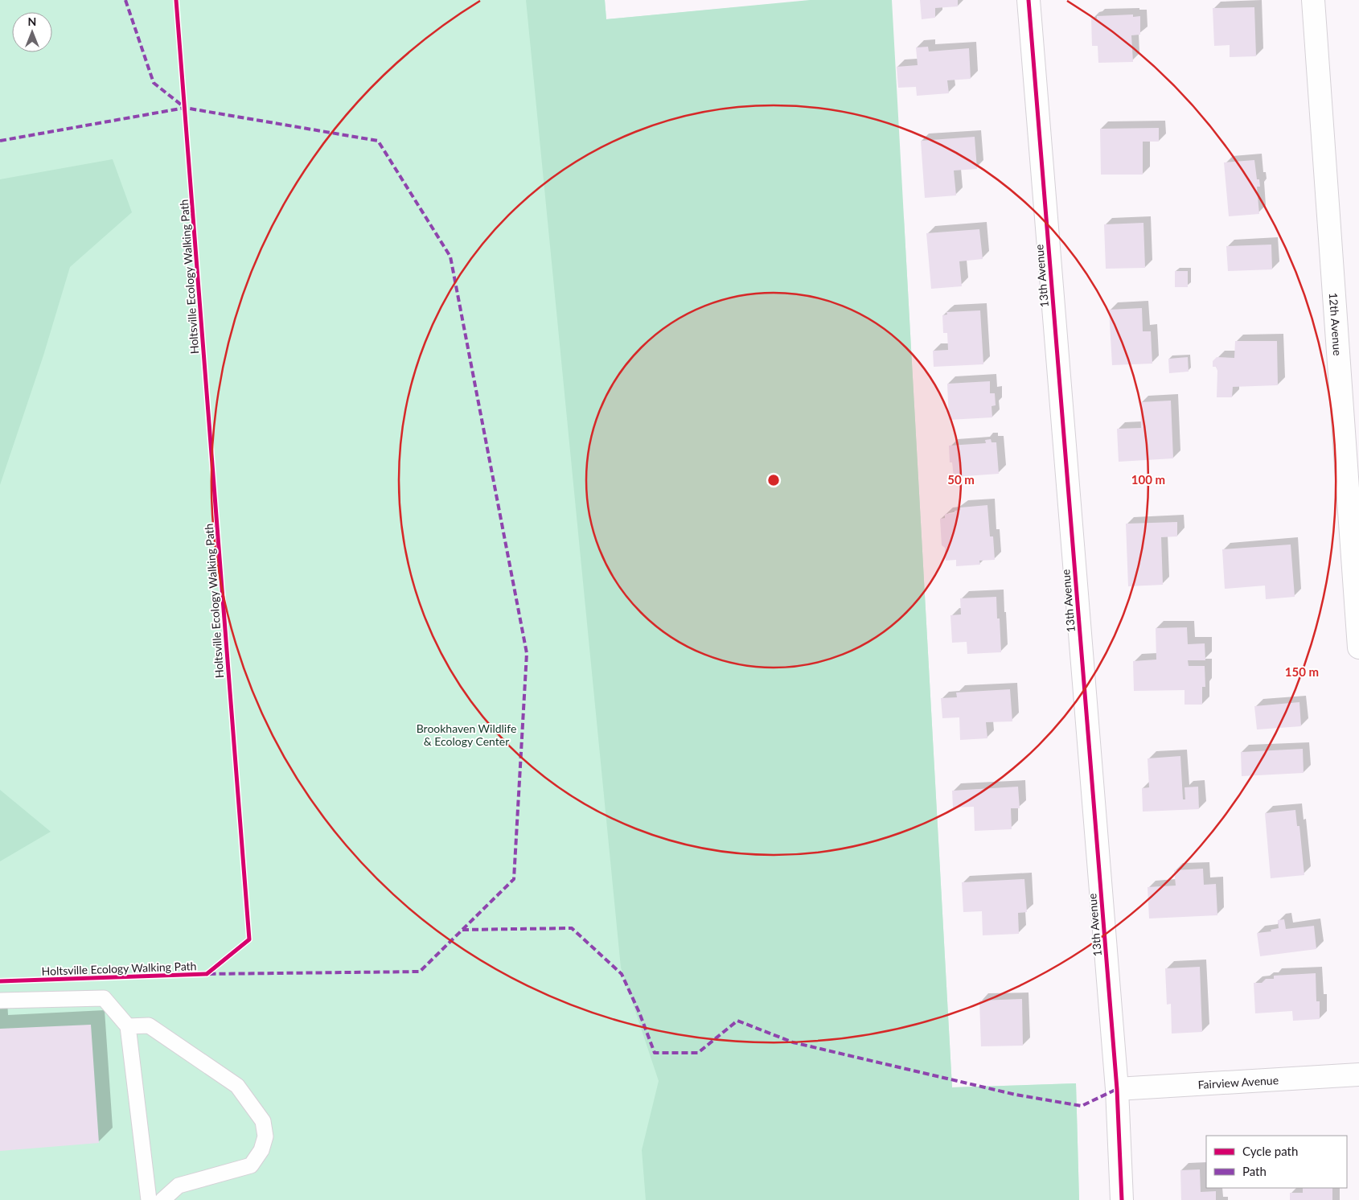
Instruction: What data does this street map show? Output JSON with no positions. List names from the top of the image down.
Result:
{
  "streets": {
    "street": ["13th Avenue", "12th Avenue", "Fairview Avenue"],
    "cycle path": ["Holtsville Ecology Walking Path"]
  },
  "crossings": [
    ["13th Avenue", "Fairview Avenue"]
  ],
  "parks": ["Brookhaven Wildlife & Ecology Center"],
  "legend": ["Cycle path", "Path"],
  "north": "top",
  "rings": ["50 m", "100 m", "150 m"]
}
